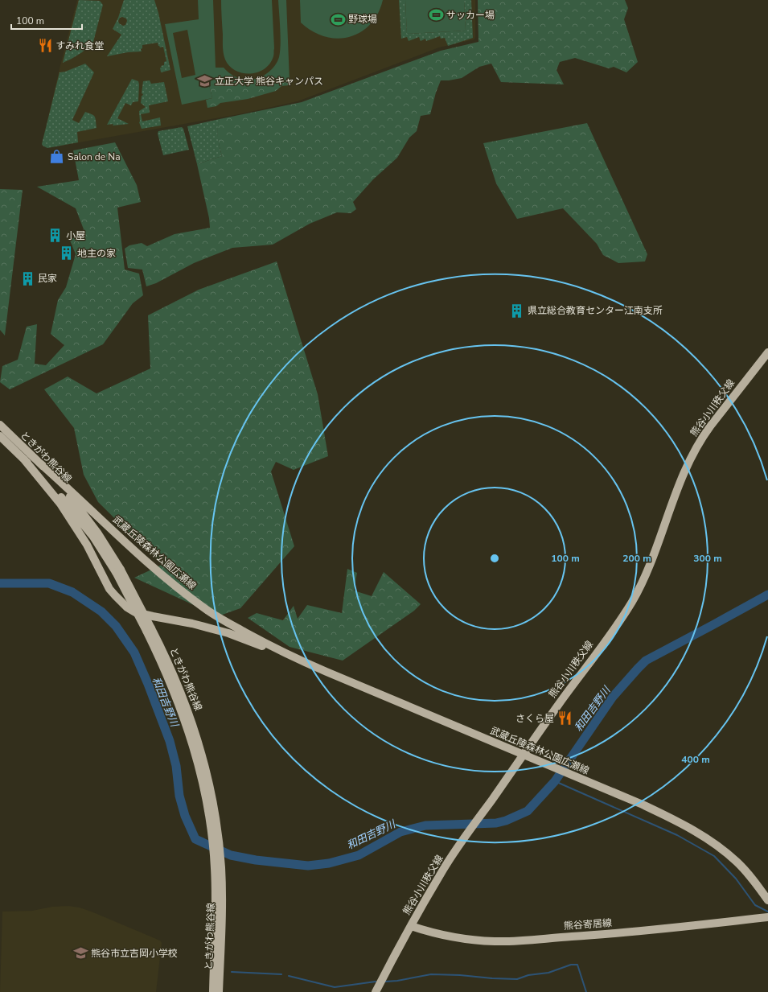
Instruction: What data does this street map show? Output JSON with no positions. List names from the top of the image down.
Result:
{
  "streets": {
    "main road": [
      "熊谷小川秩父線",
      "ときがわ熊谷線",
      "武蔵丘陵森林公園広瀬線",
      "熊谷寄居線"
    ]
  },
  "crossings": [
    ["熊谷小川秩父線", "武蔵丘陵森林公園広瀬線"],
    ["熊谷小川秩父線", "熊谷寄居線"],
    ["ときがわ熊谷線", "武蔵丘陵森林公園広瀬線"]
  ],
  "water": ["和田吉野川"],
  "places": {
    "sports": ["サッカー場", "野球場"],
    "restaurant": ["すみれ食堂", "さくら屋"],
    "school or university": ["立正大学 熊谷キャンパス", "熊谷市立吉岡小学校"],
    "shop": ["Salon de Na"],
    "building": [
      "小屋",
      "地主の家",
      "民家",
      "県立総合教育センター江南支所"
    ]
  },
  "scale_bar": "100 m",
  "rings": [
    "100 m",
    "200 m",
    "300 m",
    "400 m"
  ]
}
